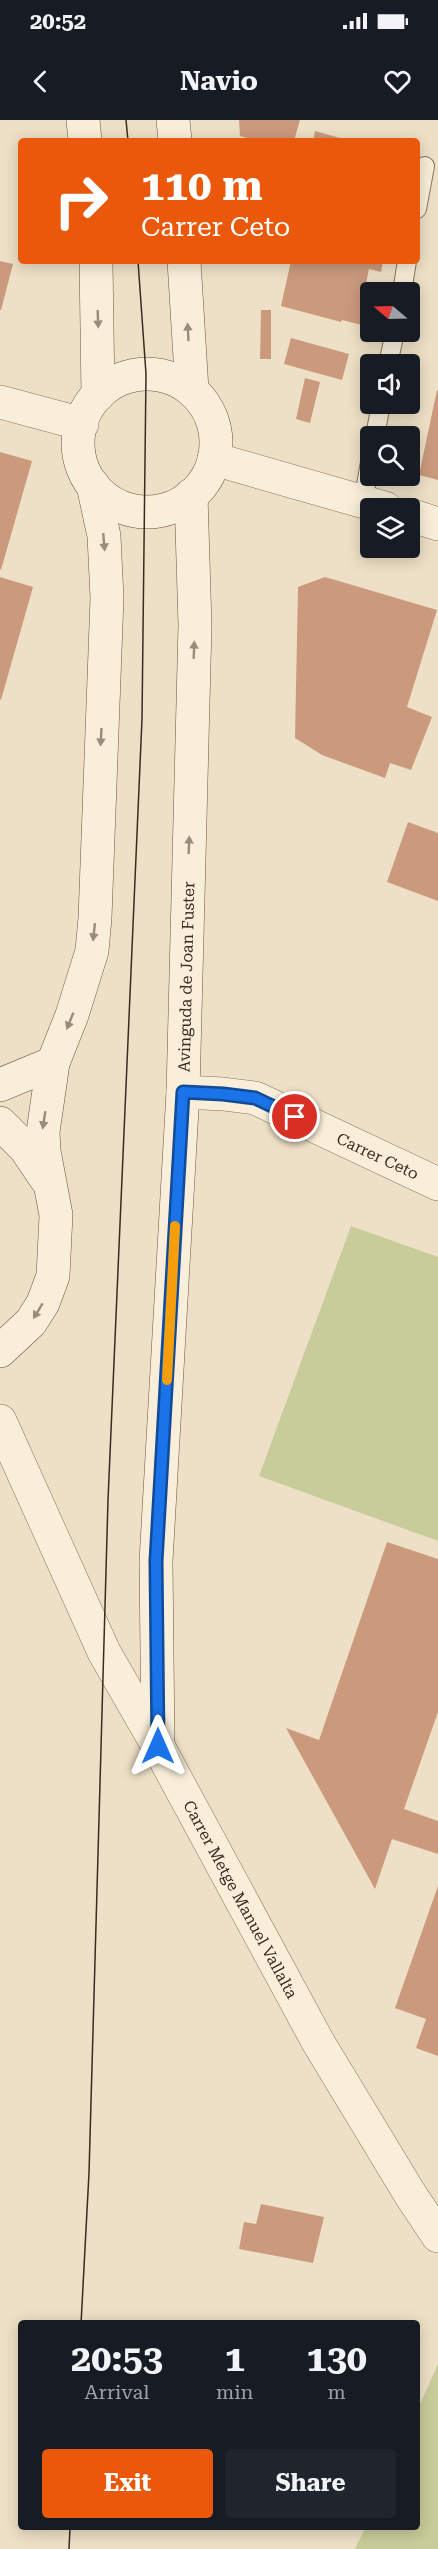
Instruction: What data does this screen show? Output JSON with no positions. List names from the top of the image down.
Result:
{
  "streets": {
    "main road": ["Avinguda de Joan Fuster", "Carrer Ceto", "Carrer Metge Manuel Vallalta"]
  },
  "crossings": [
    ["Avinguda de Joan Fuster", "Carrer Ceto"],
    ["Avinguda de Joan Fuster", "Carrer Metge Manuel Vallalta"]
  ],
  "north": "left",
  "page": {
    "status": "20:52",
    "header": "Navio",
    "turn": ["110 m", "Carrer Ceto"],
    "eta": [
      "20:53",
      "Arrival",
      "1",
      "min",
      "130",
      "m"
    ],
    "buttons": ["Exit", "Share"]
  }
}
